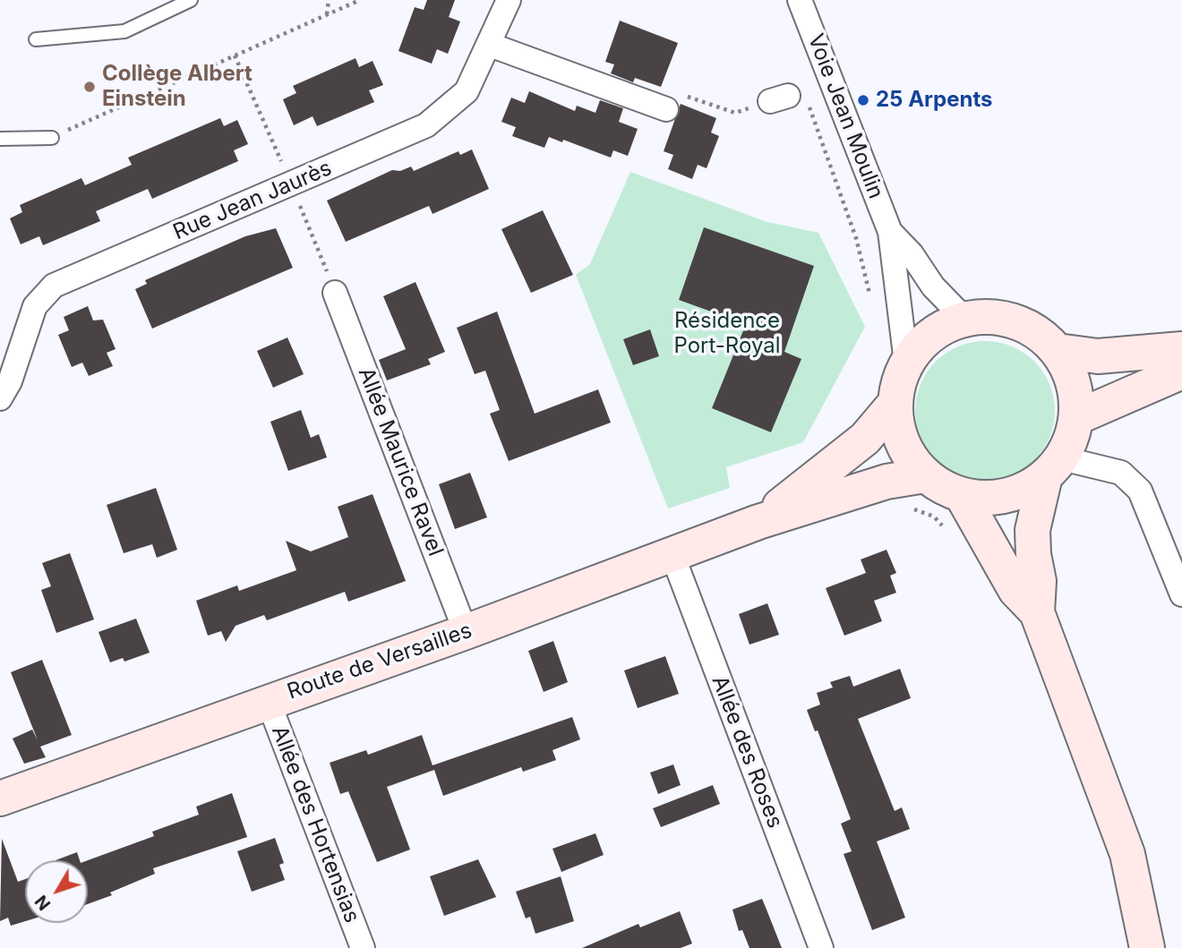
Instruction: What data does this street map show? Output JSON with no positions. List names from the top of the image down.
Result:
{
  "streets": {
    "main road": ["Route de Versailles"],
    "street": [
      "Voie Jean Moulin",
      "Rue Jean Jaurès",
      "Allée Maurice Ravel",
      "Allée des Roses",
      "Allée des Hortensias"
    ]
  },
  "crossings": [
    ["Voie Jean Moulin", "Route de Versailles"],
    ["Allée Maurice Ravel", "Route de Versailles"],
    ["Route de Versailles", "Allée des Roses"],
    ["Route de Versailles", "Allée des Hortensias"]
  ],
  "parks": ["Résidence Port-Royal"],
  "places": ["Collège Albert Einstein", "25 Arpents"],
  "north": "bottom left"
}
